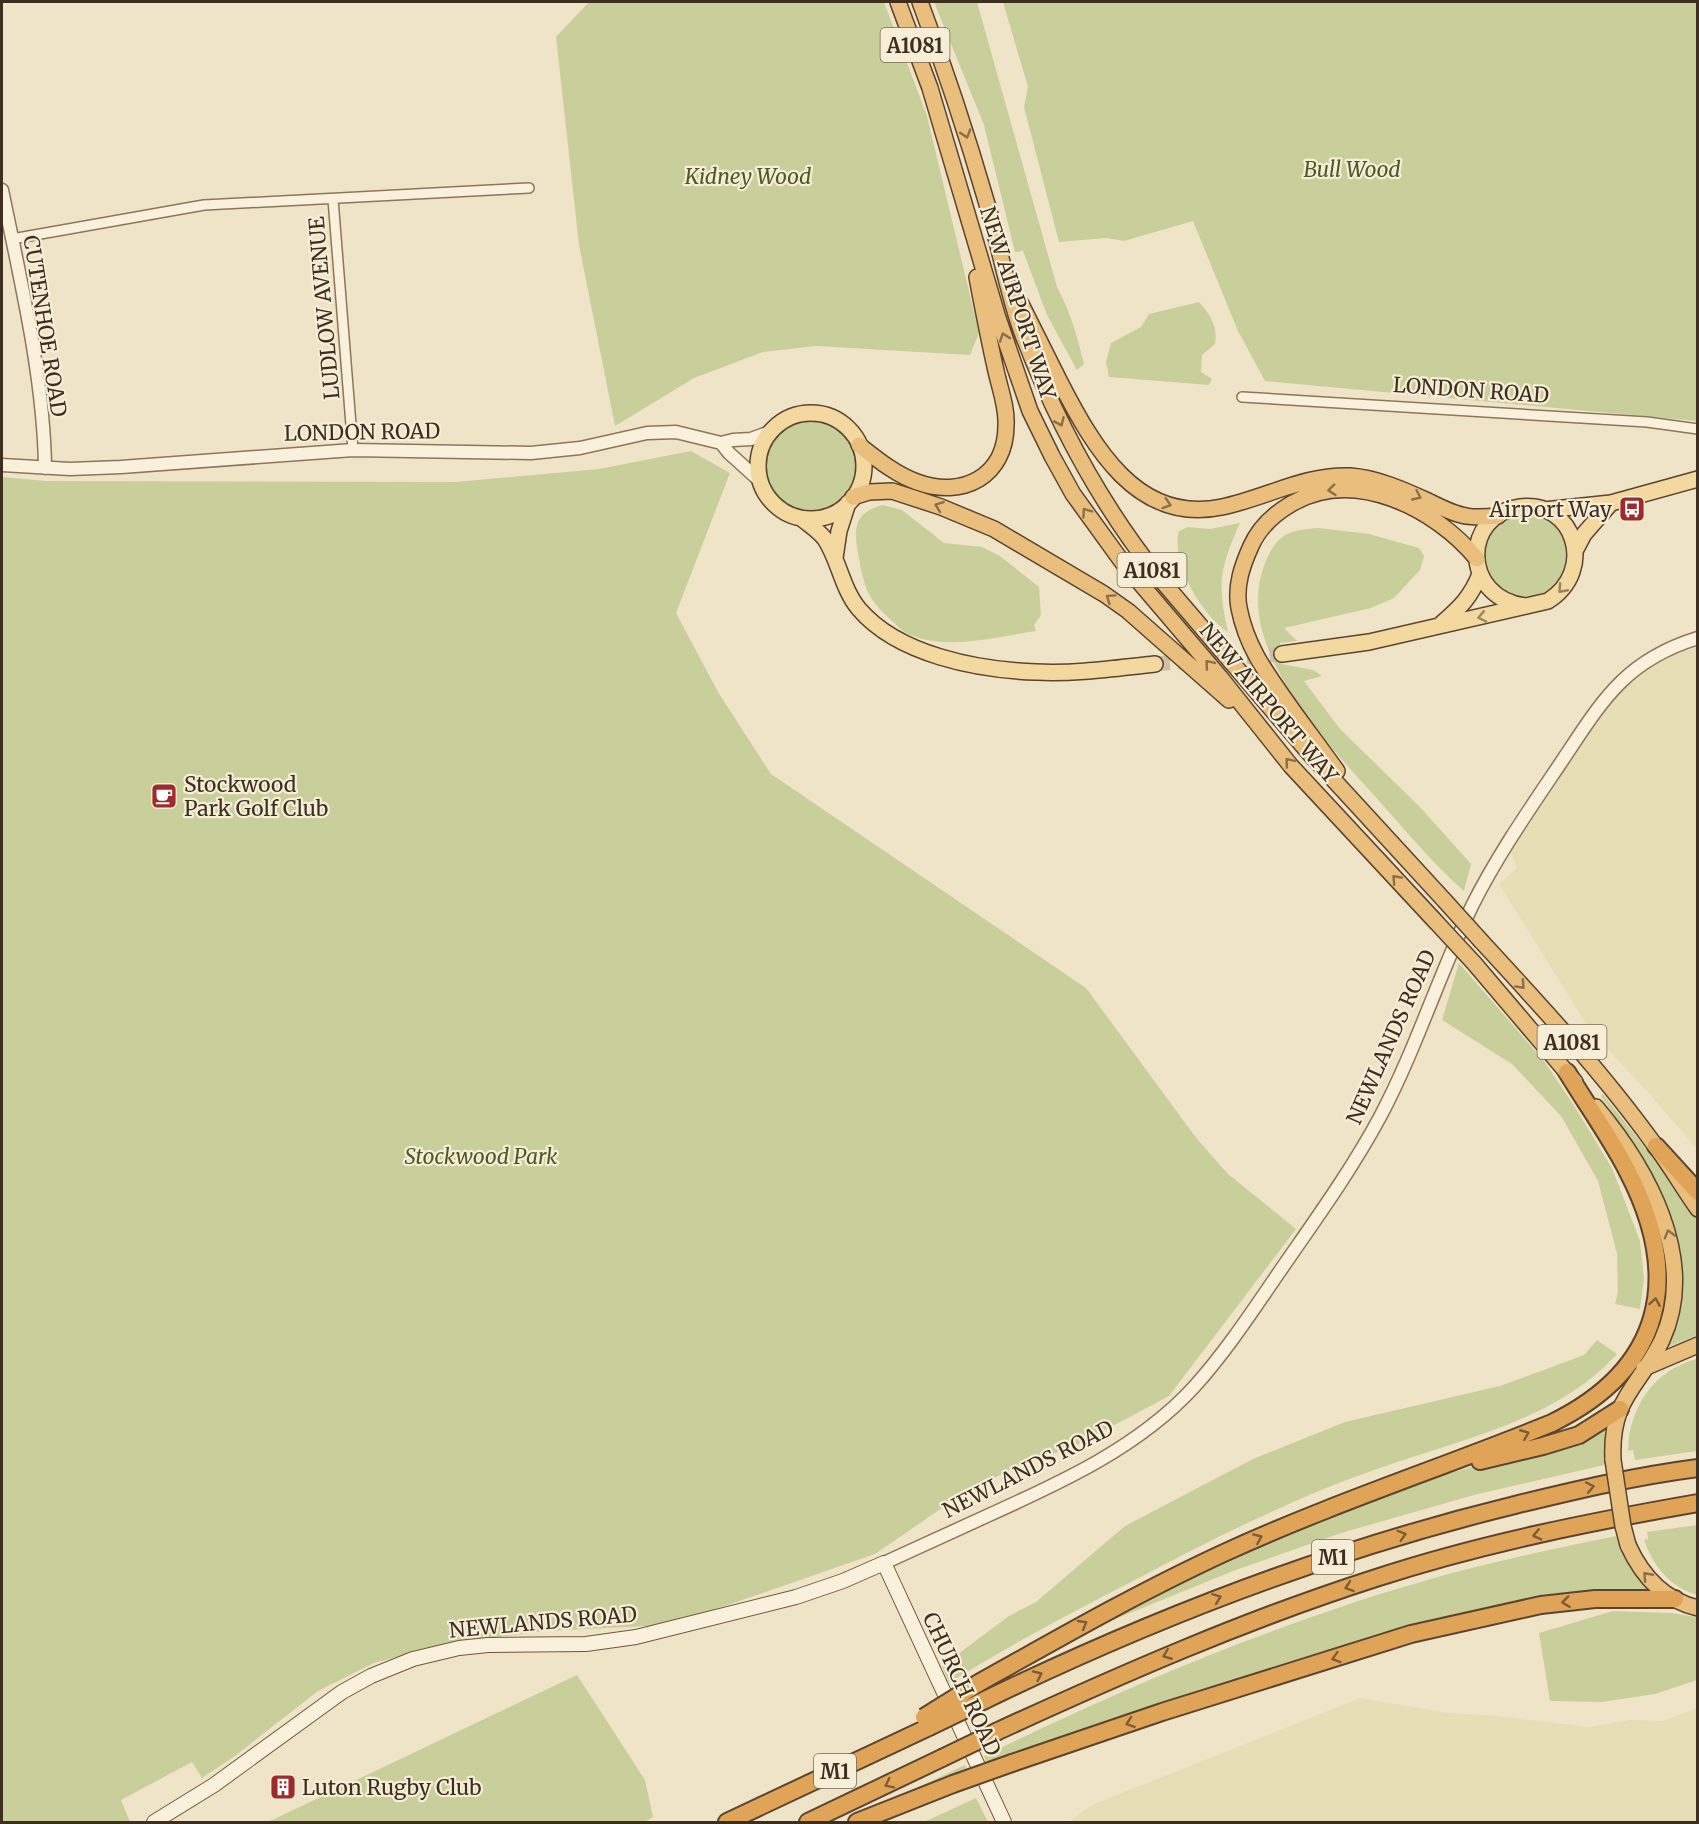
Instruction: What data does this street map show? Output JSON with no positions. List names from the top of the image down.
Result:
{
  "streets": {
    "highway": ["A1081", "NEW AIRPORT WAY", "M1"],
    "main road": ["NEWLANDS ROAD", "CHURCH ROAD"],
    "street": ["LUDLOW AVENUE", "CUTENHOE ROAD", "LONDON ROAD"]
  },
  "crossings": [
    ["A1081", "NEW AIRPORT WAY"],
    ["A1081", "LONDON ROAD"],
    ["LUDLOW AVENUE", "CUTENHOE ROAD"],
    ["LUDLOW AVENUE", "LONDON ROAD"],
    ["CUTENHOE ROAD", "LONDON ROAD"],
    ["NEWLANDS ROAD", "CHURCH ROAD"]
  ],
  "parks": ["Bull Wood", "Kidney Wood", "Stockwood Park"],
  "places": {
    "bus stop": ["Airport Way"],
    "cafe": ["Stockwood Park Golf Club"],
    "building": ["Luton Rugby Club"]
  }
}
